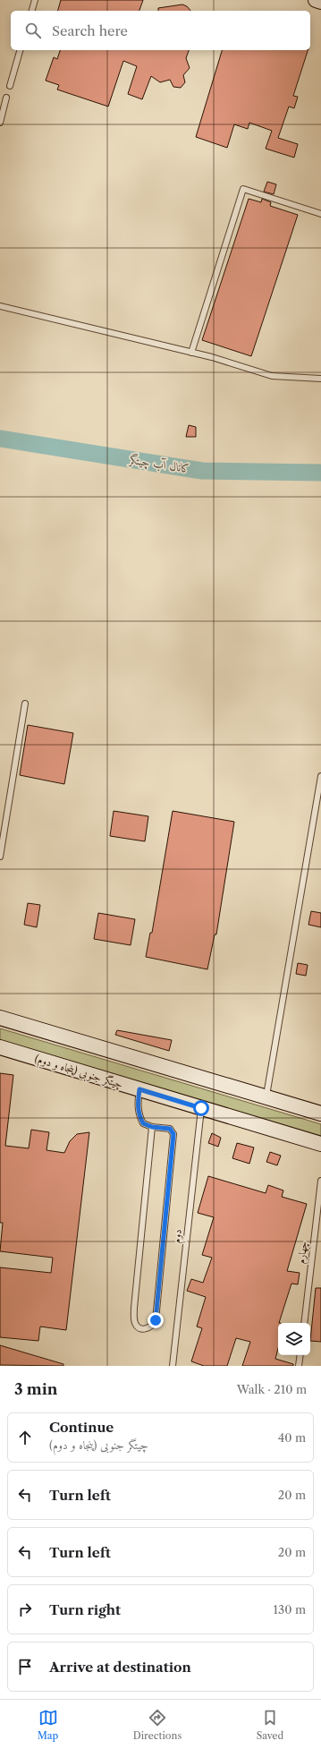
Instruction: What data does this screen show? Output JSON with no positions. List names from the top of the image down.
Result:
{
  "streets": {
    "main road": ["چیتگر جنوبی (پنجاه و دوم)"],
    "lane": ["دوم", "چهارم"]
  },
  "crossings": [
    ["چیتگر جنوبی (پنجاه و دوم)", "دوم"]
  ],
  "water": ["کانال آب چیتگر"],
  "page": {
    "search": "Search here",
    "heading": ["3 min", "Walk · 210 m"],
    "list": [
      ["Continue", "چیتگر جنوبی (پنجاه و دوم)", "40 m"],
      ["Turn left", "20 m"],
      ["Turn left", "20 m"],
      ["Turn right", "130 m"],
      "Arrive at destination"
    ],
    "nav": ["Map", "Directions", "Saved"]
  }
}
